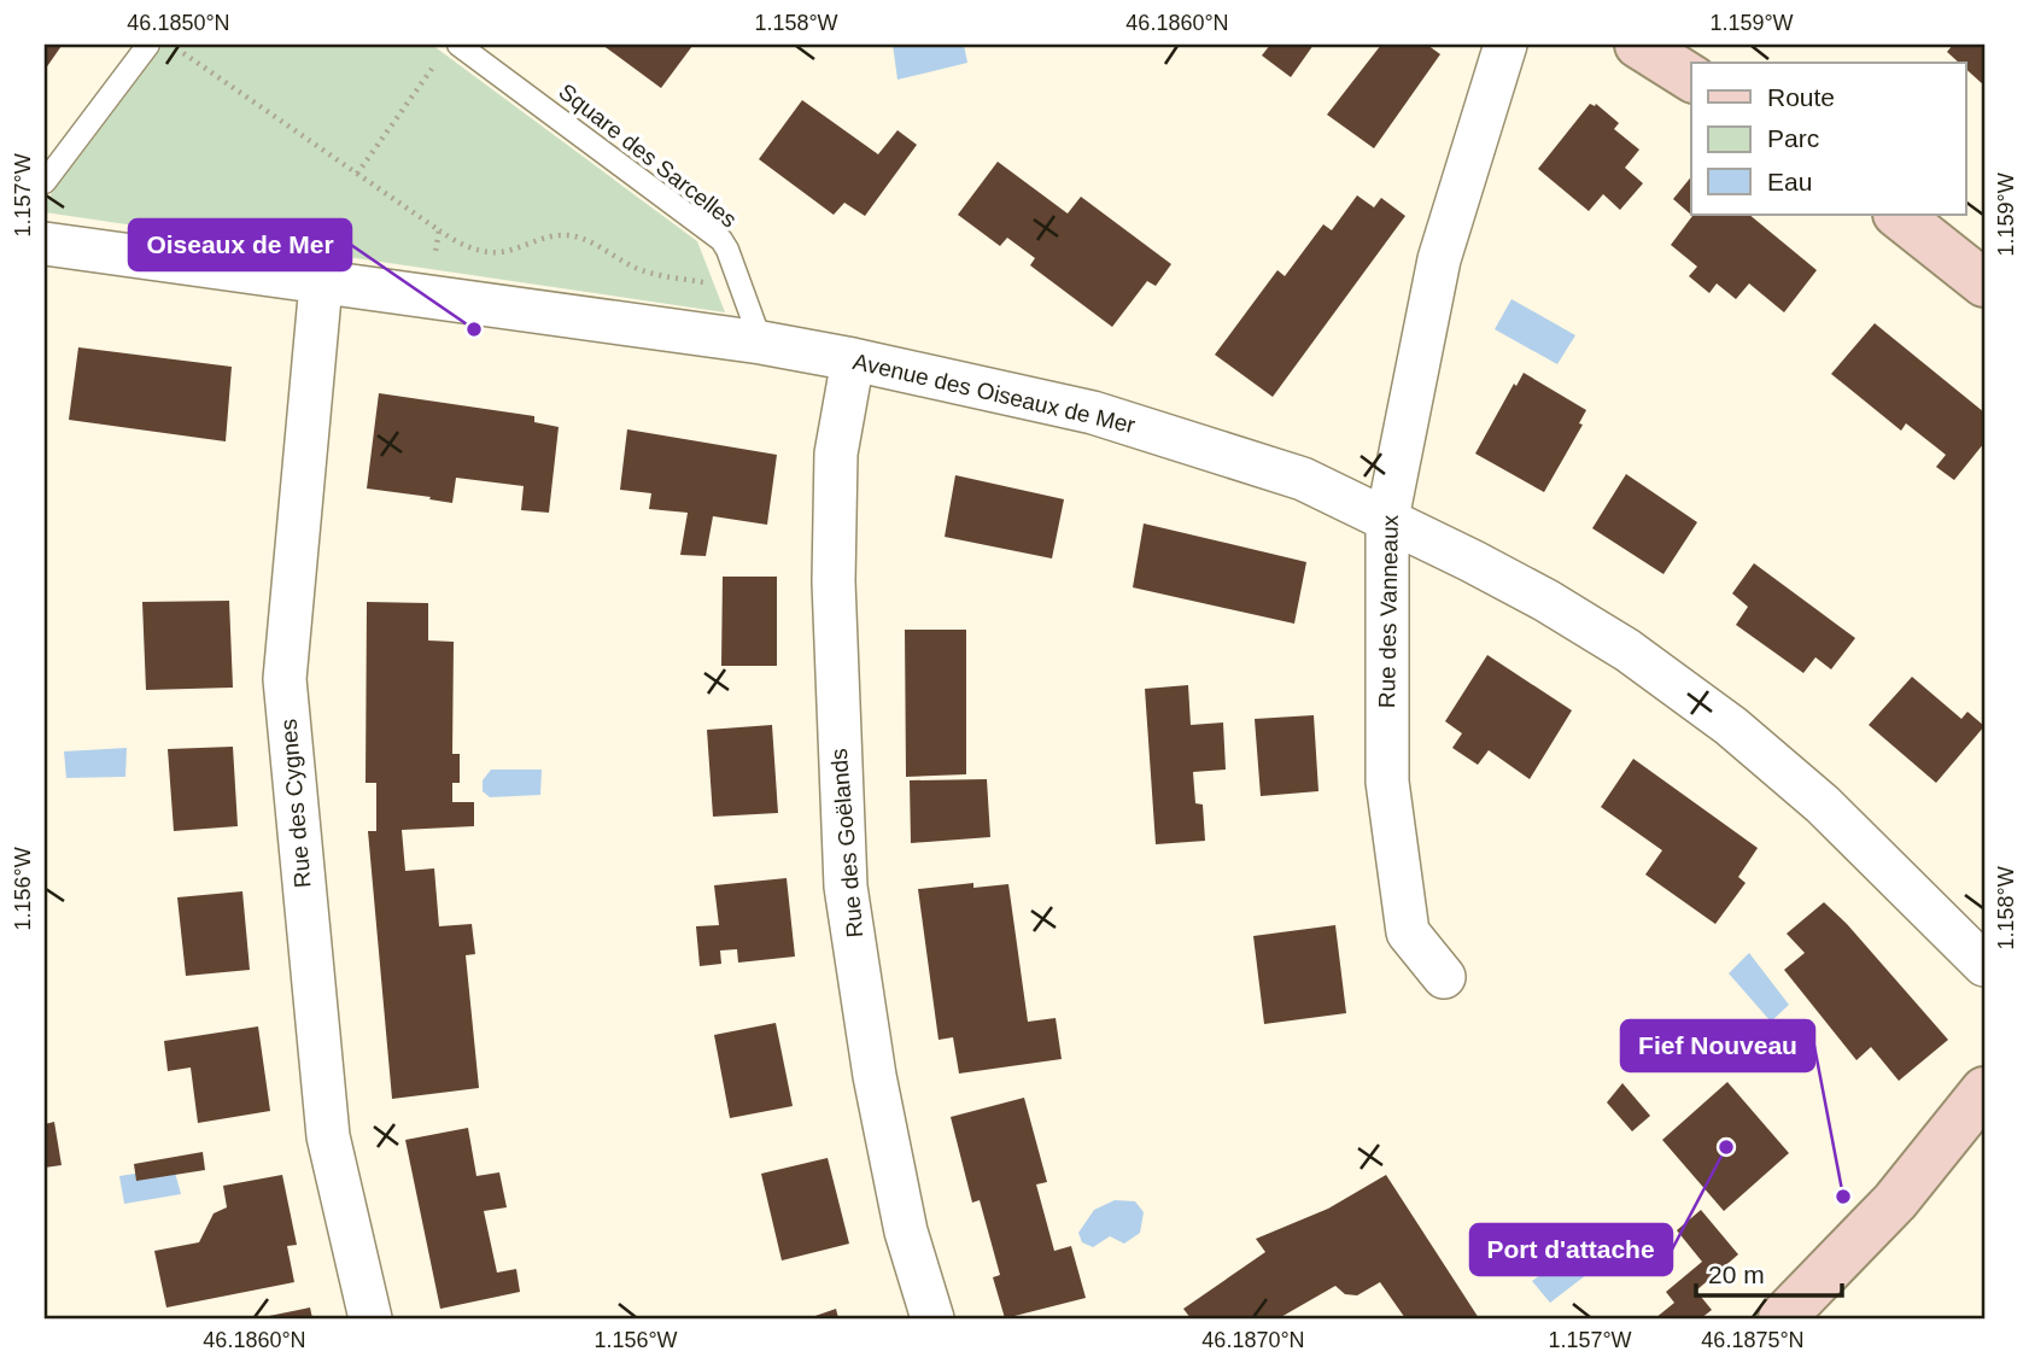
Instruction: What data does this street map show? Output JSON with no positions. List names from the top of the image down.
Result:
{
  "streets": {
    "street": [
      "Avenue des Oiseaux de Mer",
      "Rue des Vanneaux",
      "Rue des Cygnes",
      "Rue des Goëlands"
    ],
    "lane": ["Square des Sarcelles"]
  },
  "crossings": [
    ["Square des Sarcelles", "Avenue des Oiseaux de Mer"],
    ["Avenue des Oiseaux de Mer", "Rue des Vanneaux"],
    ["Avenue des Oiseaux de Mer", "Rue des Cygnes"],
    ["Avenue des Oiseaux de Mer", "Rue des Goëlands"]
  ],
  "places": ["Oiseaux de Mer", "Port d'attache", "Fief Nouveau"],
  "legend": ["Route", "Parc", "Eau"],
  "scale_bar": "20 m",
  "coordinates": [
    "46.1850°N",
    "1.158°W",
    "46.1860°N",
    "1.159°W",
    "1.157°W",
    "1.156°W",
    "46.1870°N",
    "46.1875°N"
  ]
}
